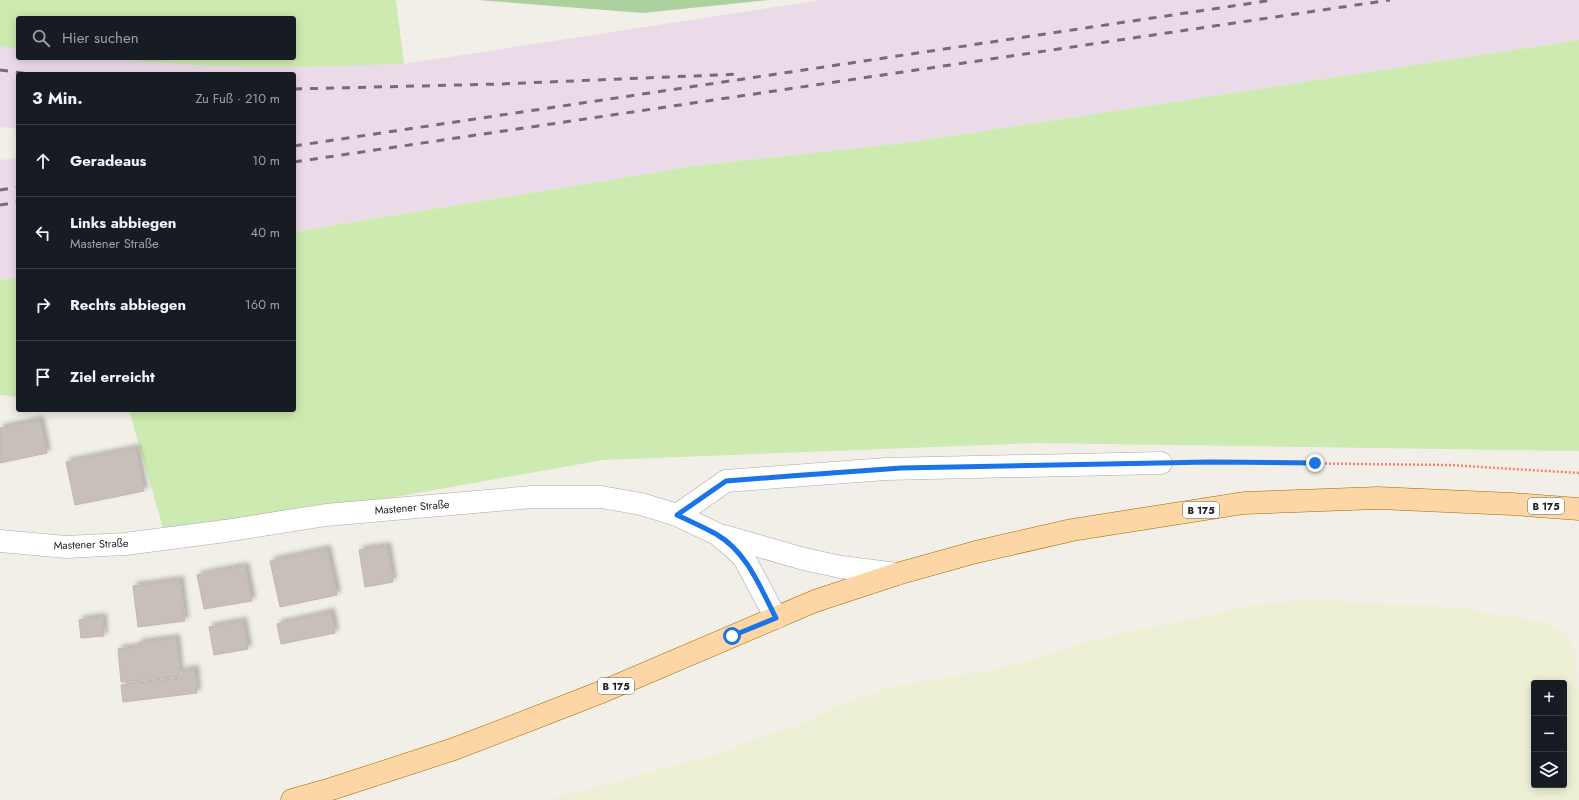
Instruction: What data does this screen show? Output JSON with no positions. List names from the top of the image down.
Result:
{
  "streets": {
    "main road": ["B 175"],
    "street": ["Mastener Straße"]
  },
  "crossings": [
    ["B 175", "Mastener Straße"]
  ],
  "page": {
    "search": "Hier suchen",
    "heading": ["3 Min.", "Zu Fuß · 210 m"],
    "list": [
      ["Geradeaus", "10 m"],
      ["Links abbiegen", "Mastener Straße", "40 m"],
      ["Rechts abbiegen", "160 m"],
      "Ziel erreicht"
    ],
    "map_buttons": ["+", "−"]
  }
}
